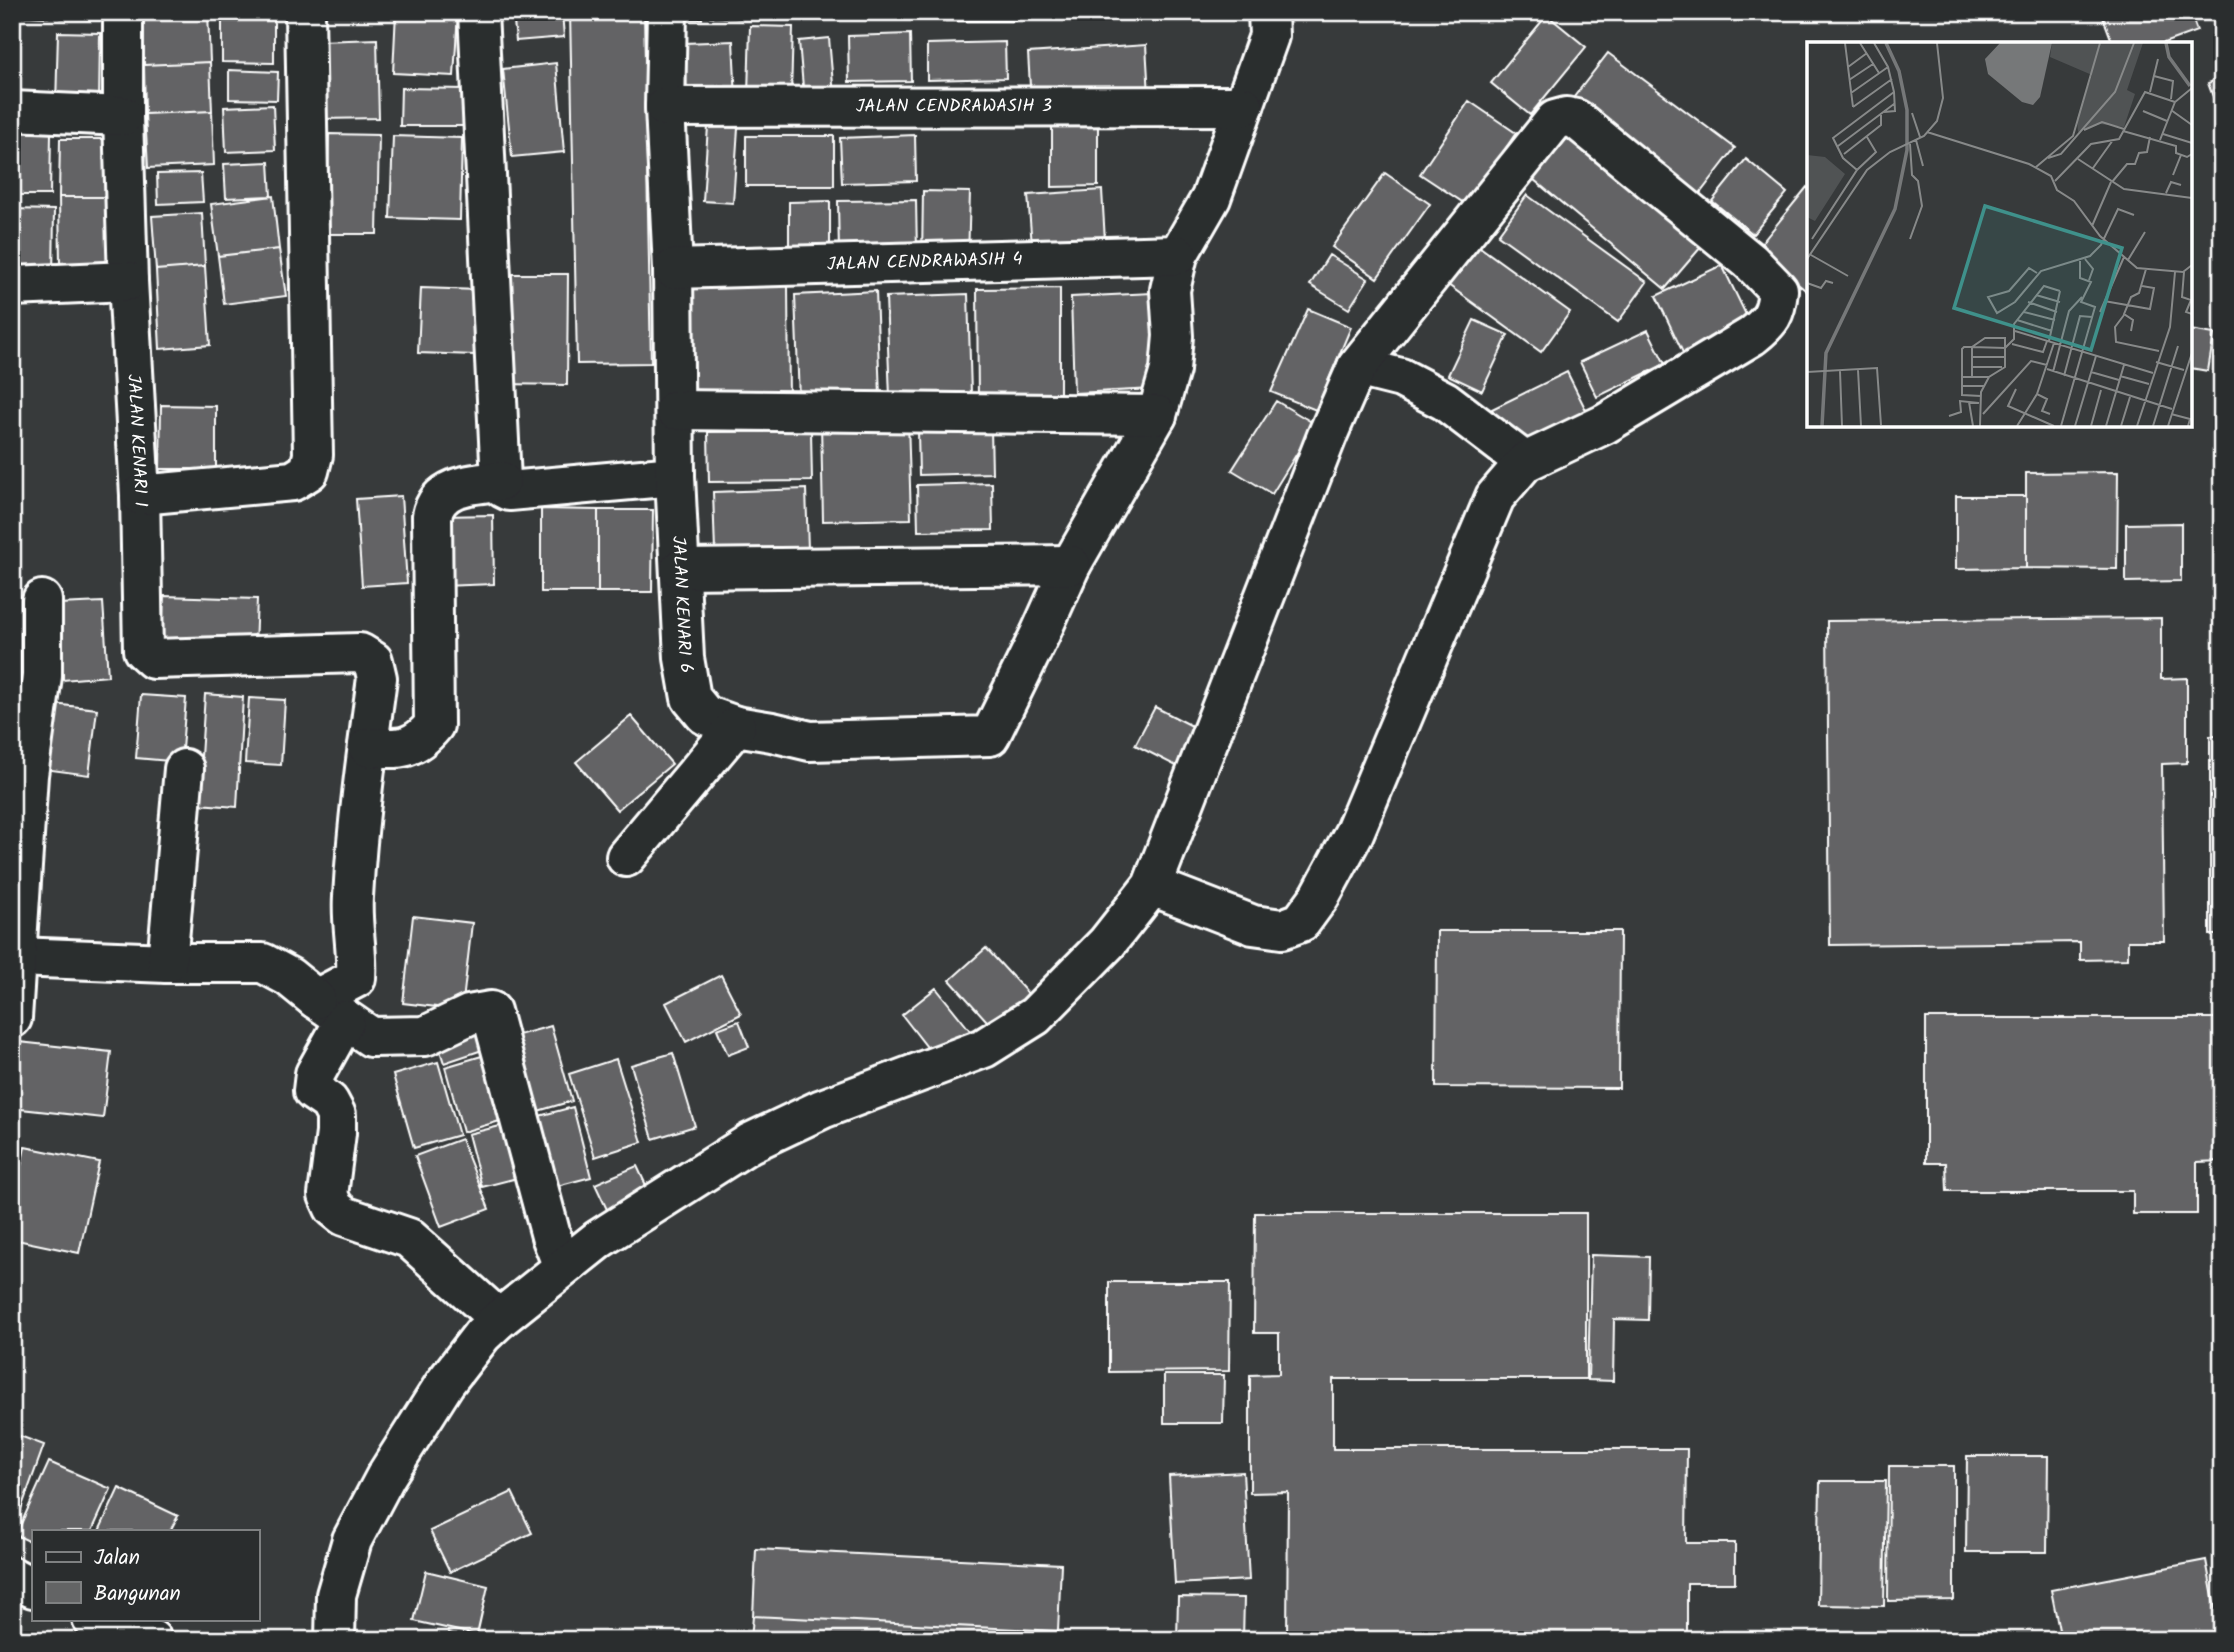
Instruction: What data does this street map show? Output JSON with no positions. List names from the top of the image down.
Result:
{
  "streets": {
    "street": [
      "JALAN CENDRAWASIH 3",
      "JALAN CENDRAWASIH 4",
      "JALAN KENARI 1",
      "JALAN KENARI 6"
    ]
  },
  "crossings": [
    ["JALAN CENDRAWASIH 3", "JALAN KENARI 6"],
    ["JALAN CENDRAWASIH 4", "JALAN KENARI 6"]
  ],
  "legend": ["Jalan", "Bangunan"]
}
